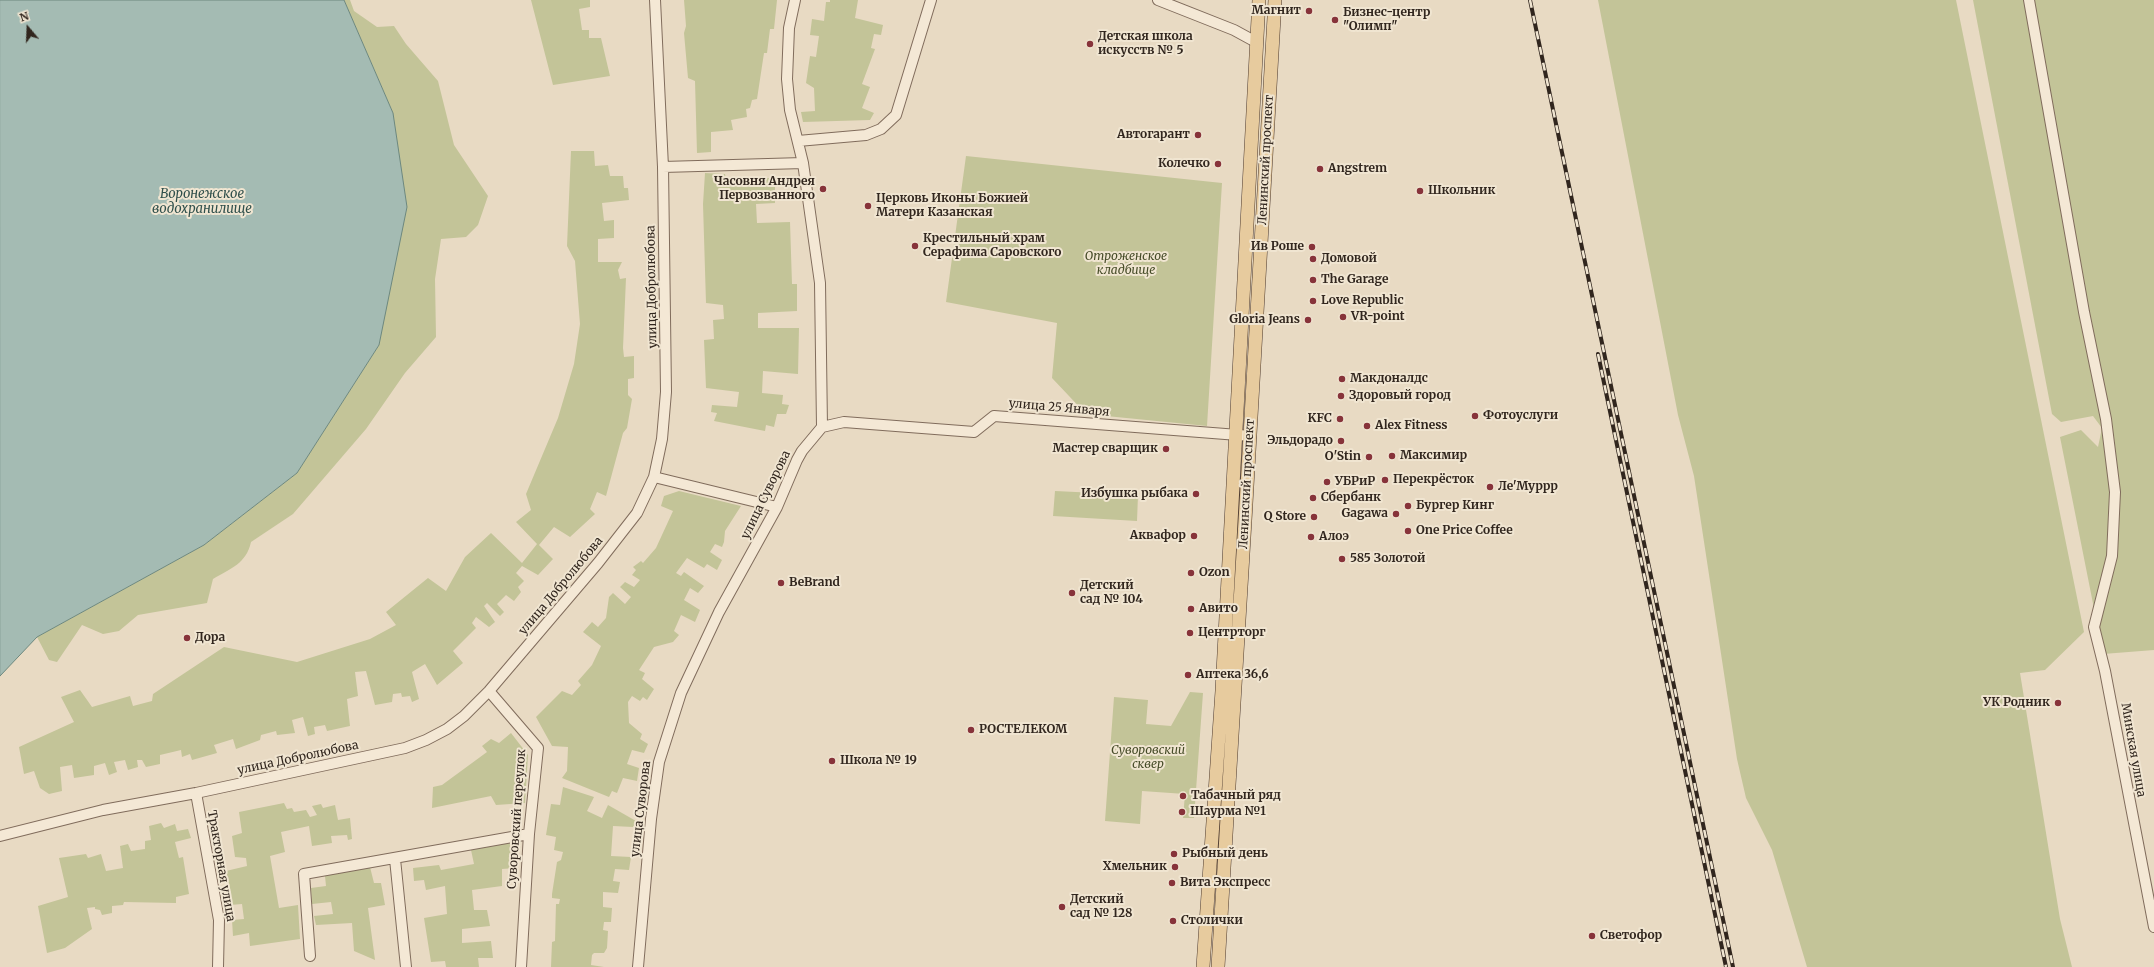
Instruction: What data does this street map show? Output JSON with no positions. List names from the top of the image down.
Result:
{
  "streets": {
    "main road": ["Ленинский проспект"],
    "street": [
      "улица Добролюбова",
      "улица 25 Января",
      "улица Суворова",
      "Минская улица",
      "Суворовский переулок",
      "Тракторная улица"
    ]
  },
  "crossings": [
    ["Ленинский проспект", "улица 25 Января"],
    ["улица Добролюбова", "Суворовский переулок"],
    ["улица Добролюбова", "Тракторная улица"],
    ["улица 25 Января", "улица Суворова"]
  ],
  "water": ["Воронежское водохранилище"],
  "parks": ["Отроженское кладбище", "Суворовский сквер"],
  "places": [
    "Магнит",
    "Бизнес-центр \"Олимп\"",
    "Детская школа искусств № 5",
    "Автогарант",
    "Колечко",
    "Angstrem",
    "Часовня Андрея Первозванного",
    "Школьник",
    "Церковь Иконы Божией Матери Казанская",
    "Крестильный храм Серафима Саровского",
    "Ив Роше",
    "Домовой",
    "The Garage",
    "Love Republic",
    "VR-point",
    "Gloria Jeans",
    "Макдоналдс",
    "Здоровый город",
    "Фотоуслуги",
    "KFC",
    "Alex Fitness",
    "Эльдорадо",
    "Мастер сварщик",
    "Максимир",
    "O'Stin",
    "Перекрёсток",
    "УБРиР",
    "Ле'Муррр",
    "Избушка рыбака",
    "Сбербанк",
    "Бургер Кинг",
    "Gagawa",
    "Q Store",
    "One Price Coffee",
    "Аквафор",
    "Алоэ",
    "585 Золотой",
    "Ozon",
    "BeBrand",
    "Детский сад № 104",
    "Авито",
    "Центрторг",
    "Дора",
    "Аптека 36,6",
    "УК Родник",
    "РОСТЕЛЕКОМ",
    "Школа № 19",
    "Табачный ряд",
    "Шаурма №1",
    "Рыбный день",
    "Хмельник",
    "Вита Экспресс",
    "Детский сад № 128",
    "Столички",
    "Светофор"
  ],
  "north": "top"
}
